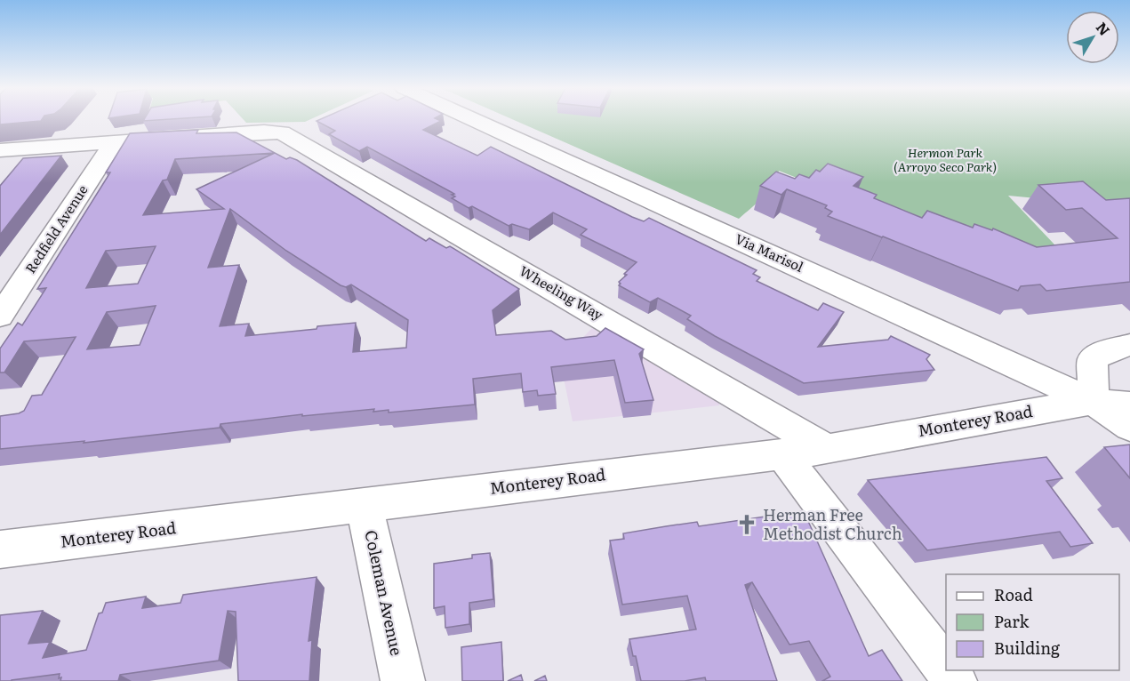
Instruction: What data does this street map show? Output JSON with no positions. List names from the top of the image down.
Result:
{
  "streets": {
    "street": [
      "Redfield Avenue",
      "Via Marisol",
      "Wheeling Way",
      "Monterey Road",
      "Coleman Avenue"
    ]
  },
  "crossings": [
    ["Redfield Avenue", "Wheeling Way"],
    ["Via Marisol", "Monterey Road"],
    ["Wheeling Way", "Monterey Road"],
    ["Monterey Road", "Coleman Avenue"]
  ],
  "parks": ["Hermon Park (Arroyo Seco Park)"],
  "places": {
    "church": ["Herman Free Methodist Church"]
  },
  "legend": ["Road", "Park", "Building"],
  "north": "top right"
}
